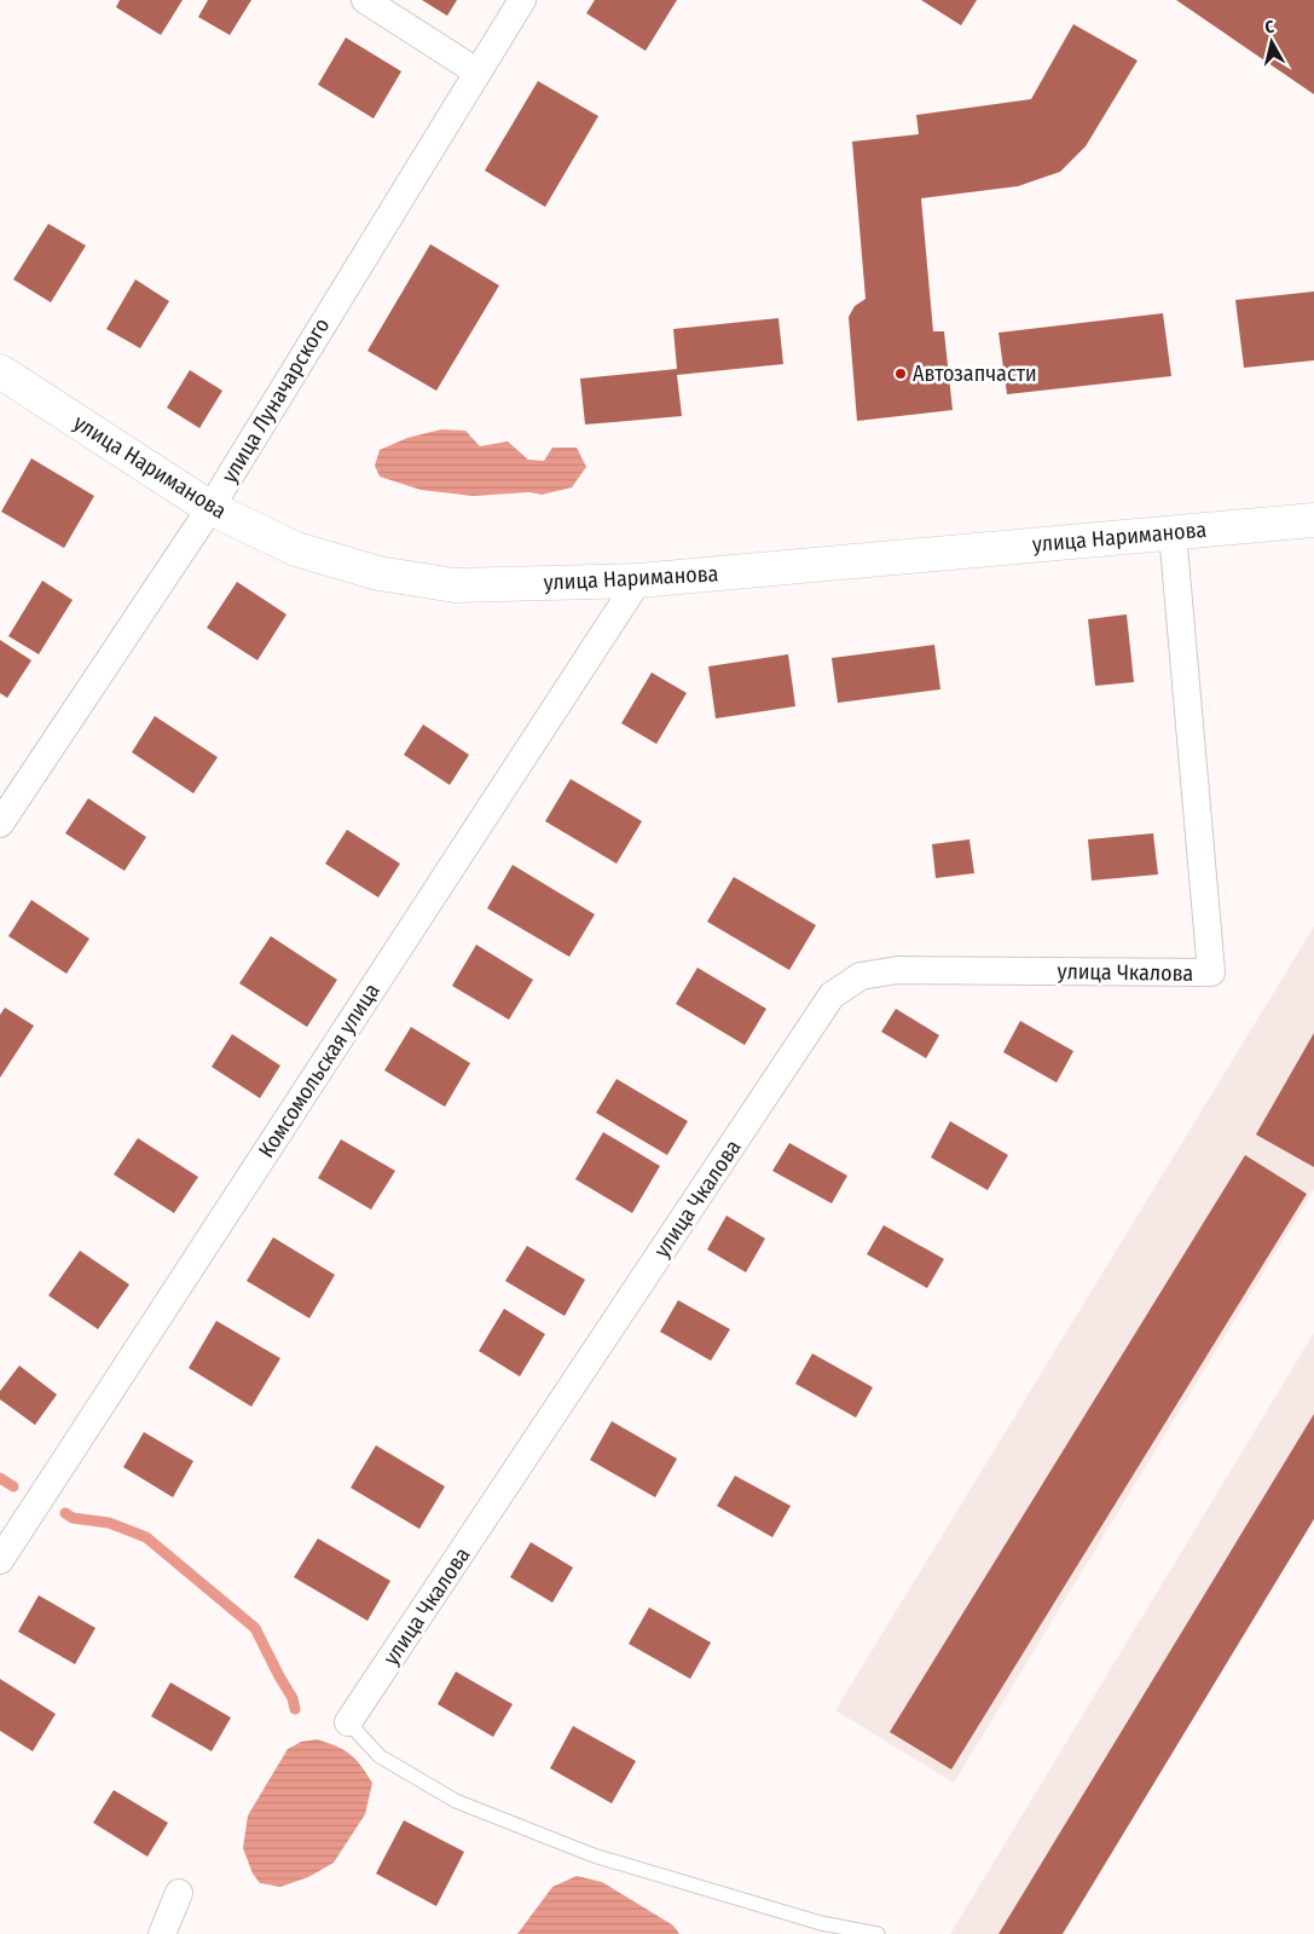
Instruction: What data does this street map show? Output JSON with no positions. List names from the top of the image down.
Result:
{
  "streets": {
    "main road": ["улица Нариманова"],
    "street": ["улица Луначарского", "улица Чкалова", "Комсомольская улица"]
  },
  "crossings": [
    ["улица Луначарского", "улица Нариманова"],
    ["улица Нариманова", "улица Чкалова"],
    ["улица Нариманова", "Комсомольская улица"]
  ],
  "places": ["Автозапчасти"],
  "north": "top"
}
